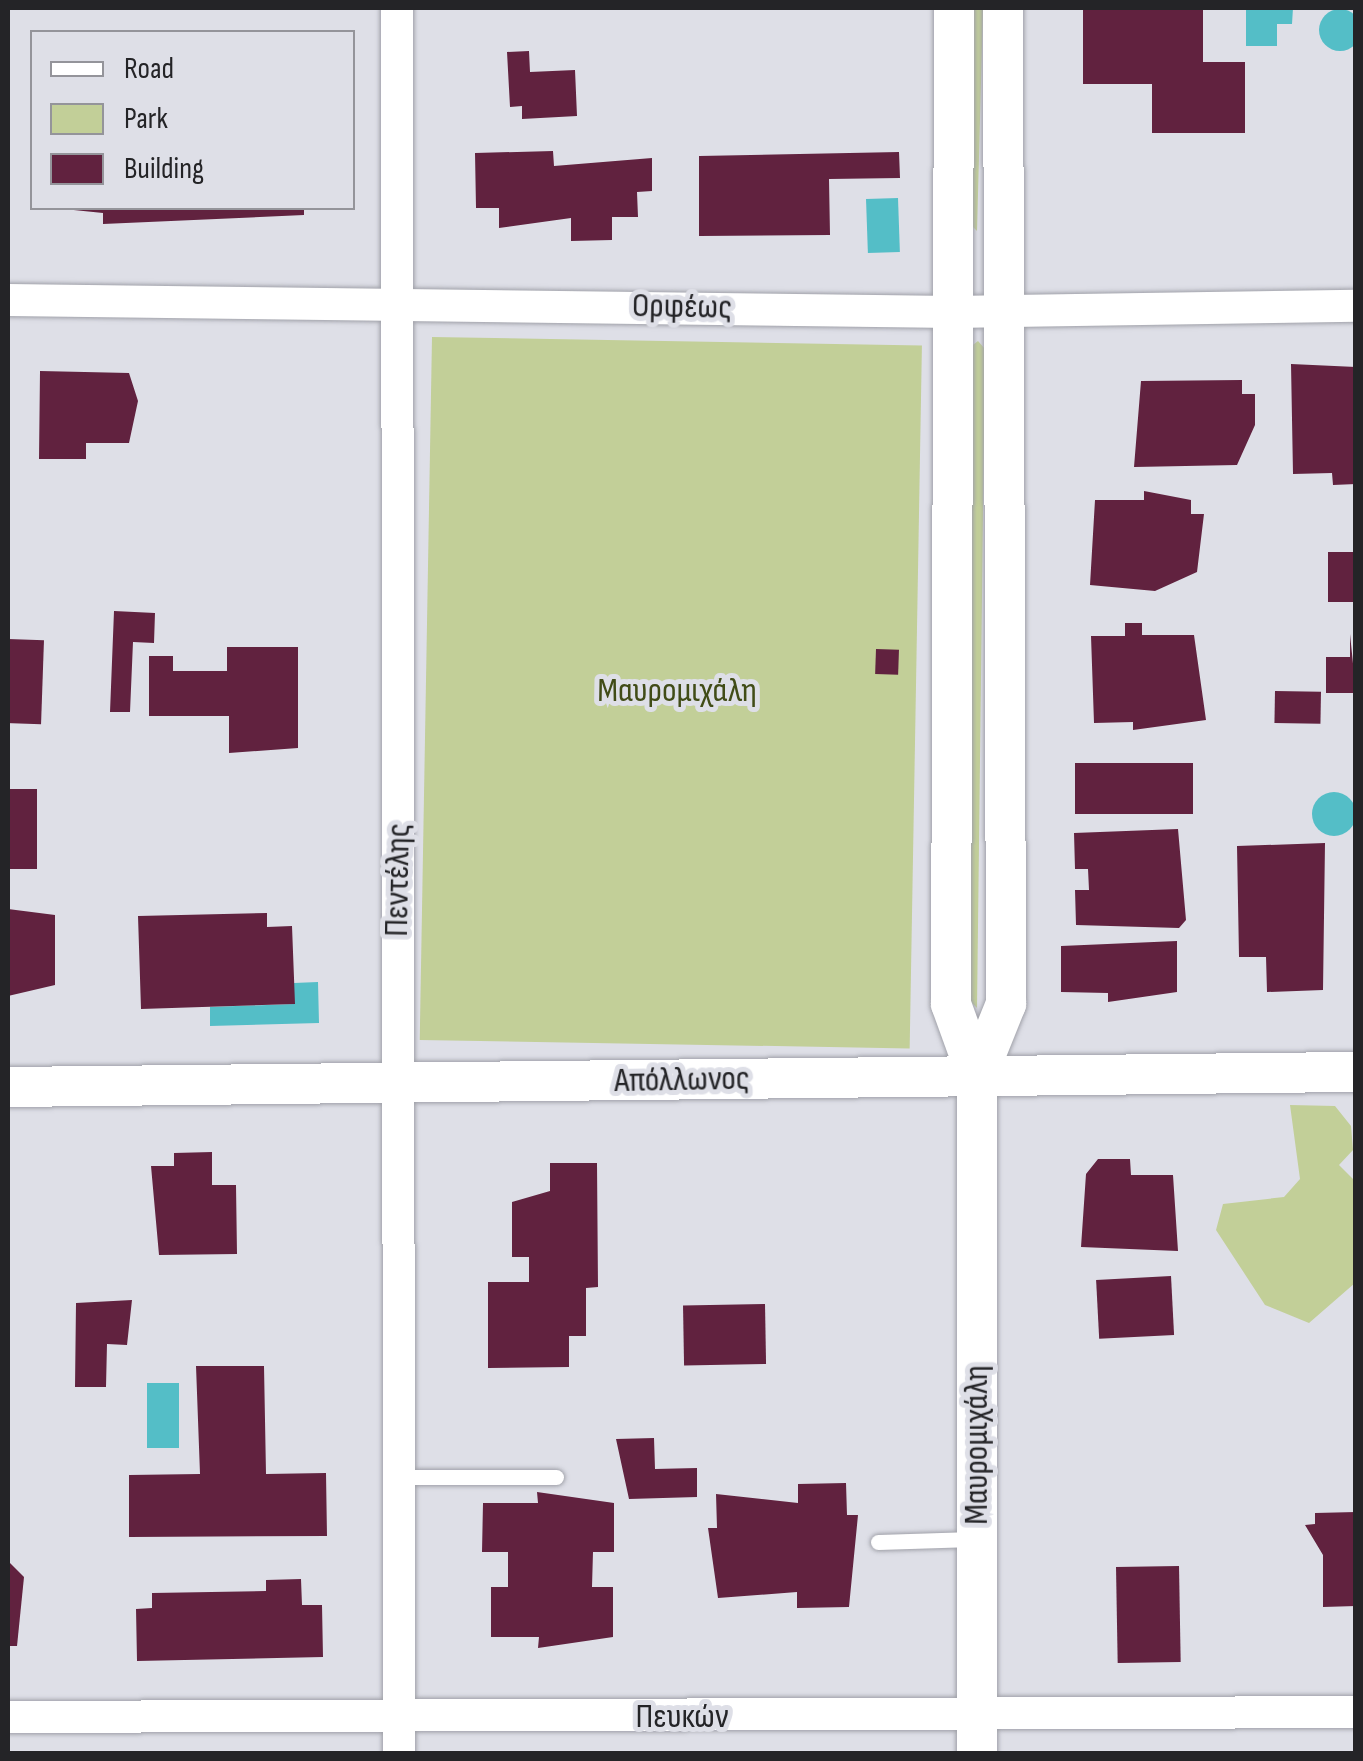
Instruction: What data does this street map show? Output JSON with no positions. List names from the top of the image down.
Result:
{
  "streets": {
    "street": [
      "Ορφέως",
      "Πεντέλης",
      "Απόλλωνος",
      "Μαυρομιχάλη",
      "Πευκών"
    ]
  },
  "crossings": [
    ["Ορφέως", "Πεντέλης"],
    ["Ορφέως", "Μαυρομιχάλη"],
    ["Πεντέλης", "Απόλλωνος"],
    ["Πεντέλης", "Πευκών"],
    ["Απόλλωνος", "Μαυρομιχάλη"],
    ["Μαυρομιχάλη", "Πευκών"]
  ],
  "parks": ["Μαυρομιχάλη"],
  "legend": ["Road", "Park", "Building"]
}
